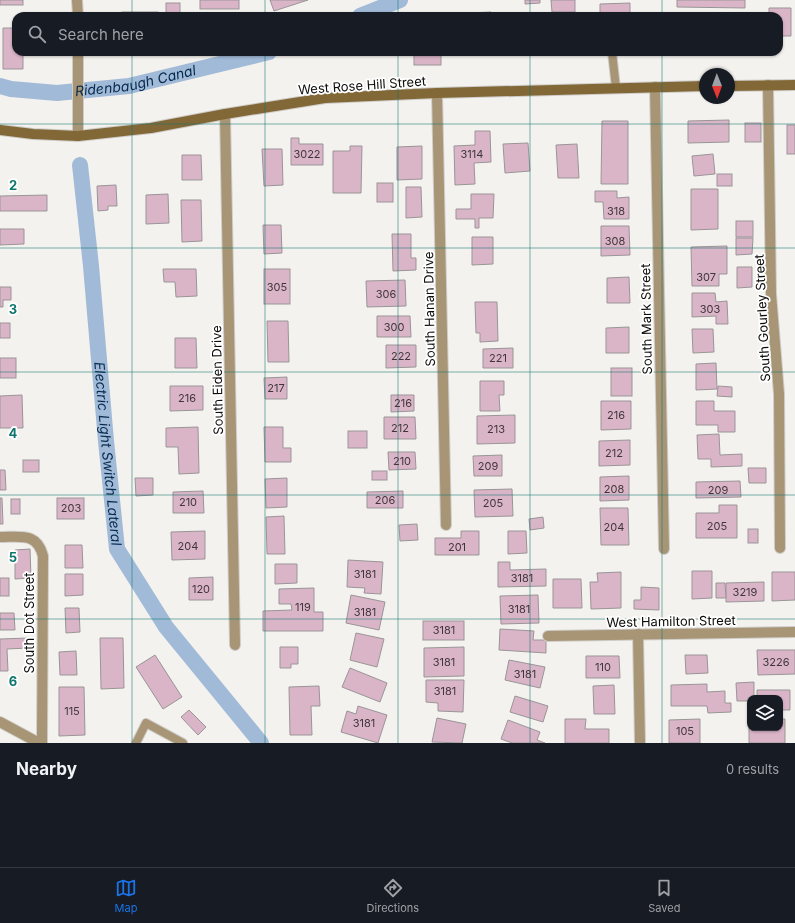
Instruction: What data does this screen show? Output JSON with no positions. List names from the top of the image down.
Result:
{
  "streets": {
    "street": [
      "West Rose Hill Street",
      "South Hanan Drive",
      "South Gourley Street",
      "South Mark Street",
      "South Eiden Drive",
      "West Hamilton Street",
      "South Dot Street"
    ]
  },
  "crossings": [
    ["West Rose Hill Street", "South Hanan Drive"],
    ["West Rose Hill Street", "South Mark Street"],
    ["West Rose Hill Street", "South Eiden Drive"]
  ],
  "water": ["Ridenbaugh Canal", "Electric Light Switch Lateral"],
  "house_numbers": [
    "3022",
    "3114",
    "318",
    "308",
    "307",
    "305",
    "306",
    "303",
    "300",
    "222",
    "221",
    "217",
    "216",
    "216",
    "216",
    "212",
    "213",
    "212",
    "210",
    "209",
    "208",
    "209",
    "206",
    "210",
    "205",
    "203",
    "205",
    "204",
    "204",
    "201",
    "3181",
    "3181",
    "120",
    "3219",
    "119",
    "3181",
    "3181",
    "3181",
    "3181",
    "3226",
    "110",
    "3181",
    "3181",
    "115",
    "3181",
    "105"
  ],
  "north": "bottom",
  "page": {
    "search": "Search here",
    "heading": ["Nearby", "0 results"],
    "nav": ["Map", "Directions", "Saved"]
  },
  "grid": {
    "rows": [
      "2",
      "3",
      "4",
      "5",
      "6"
    ]
  }
}
